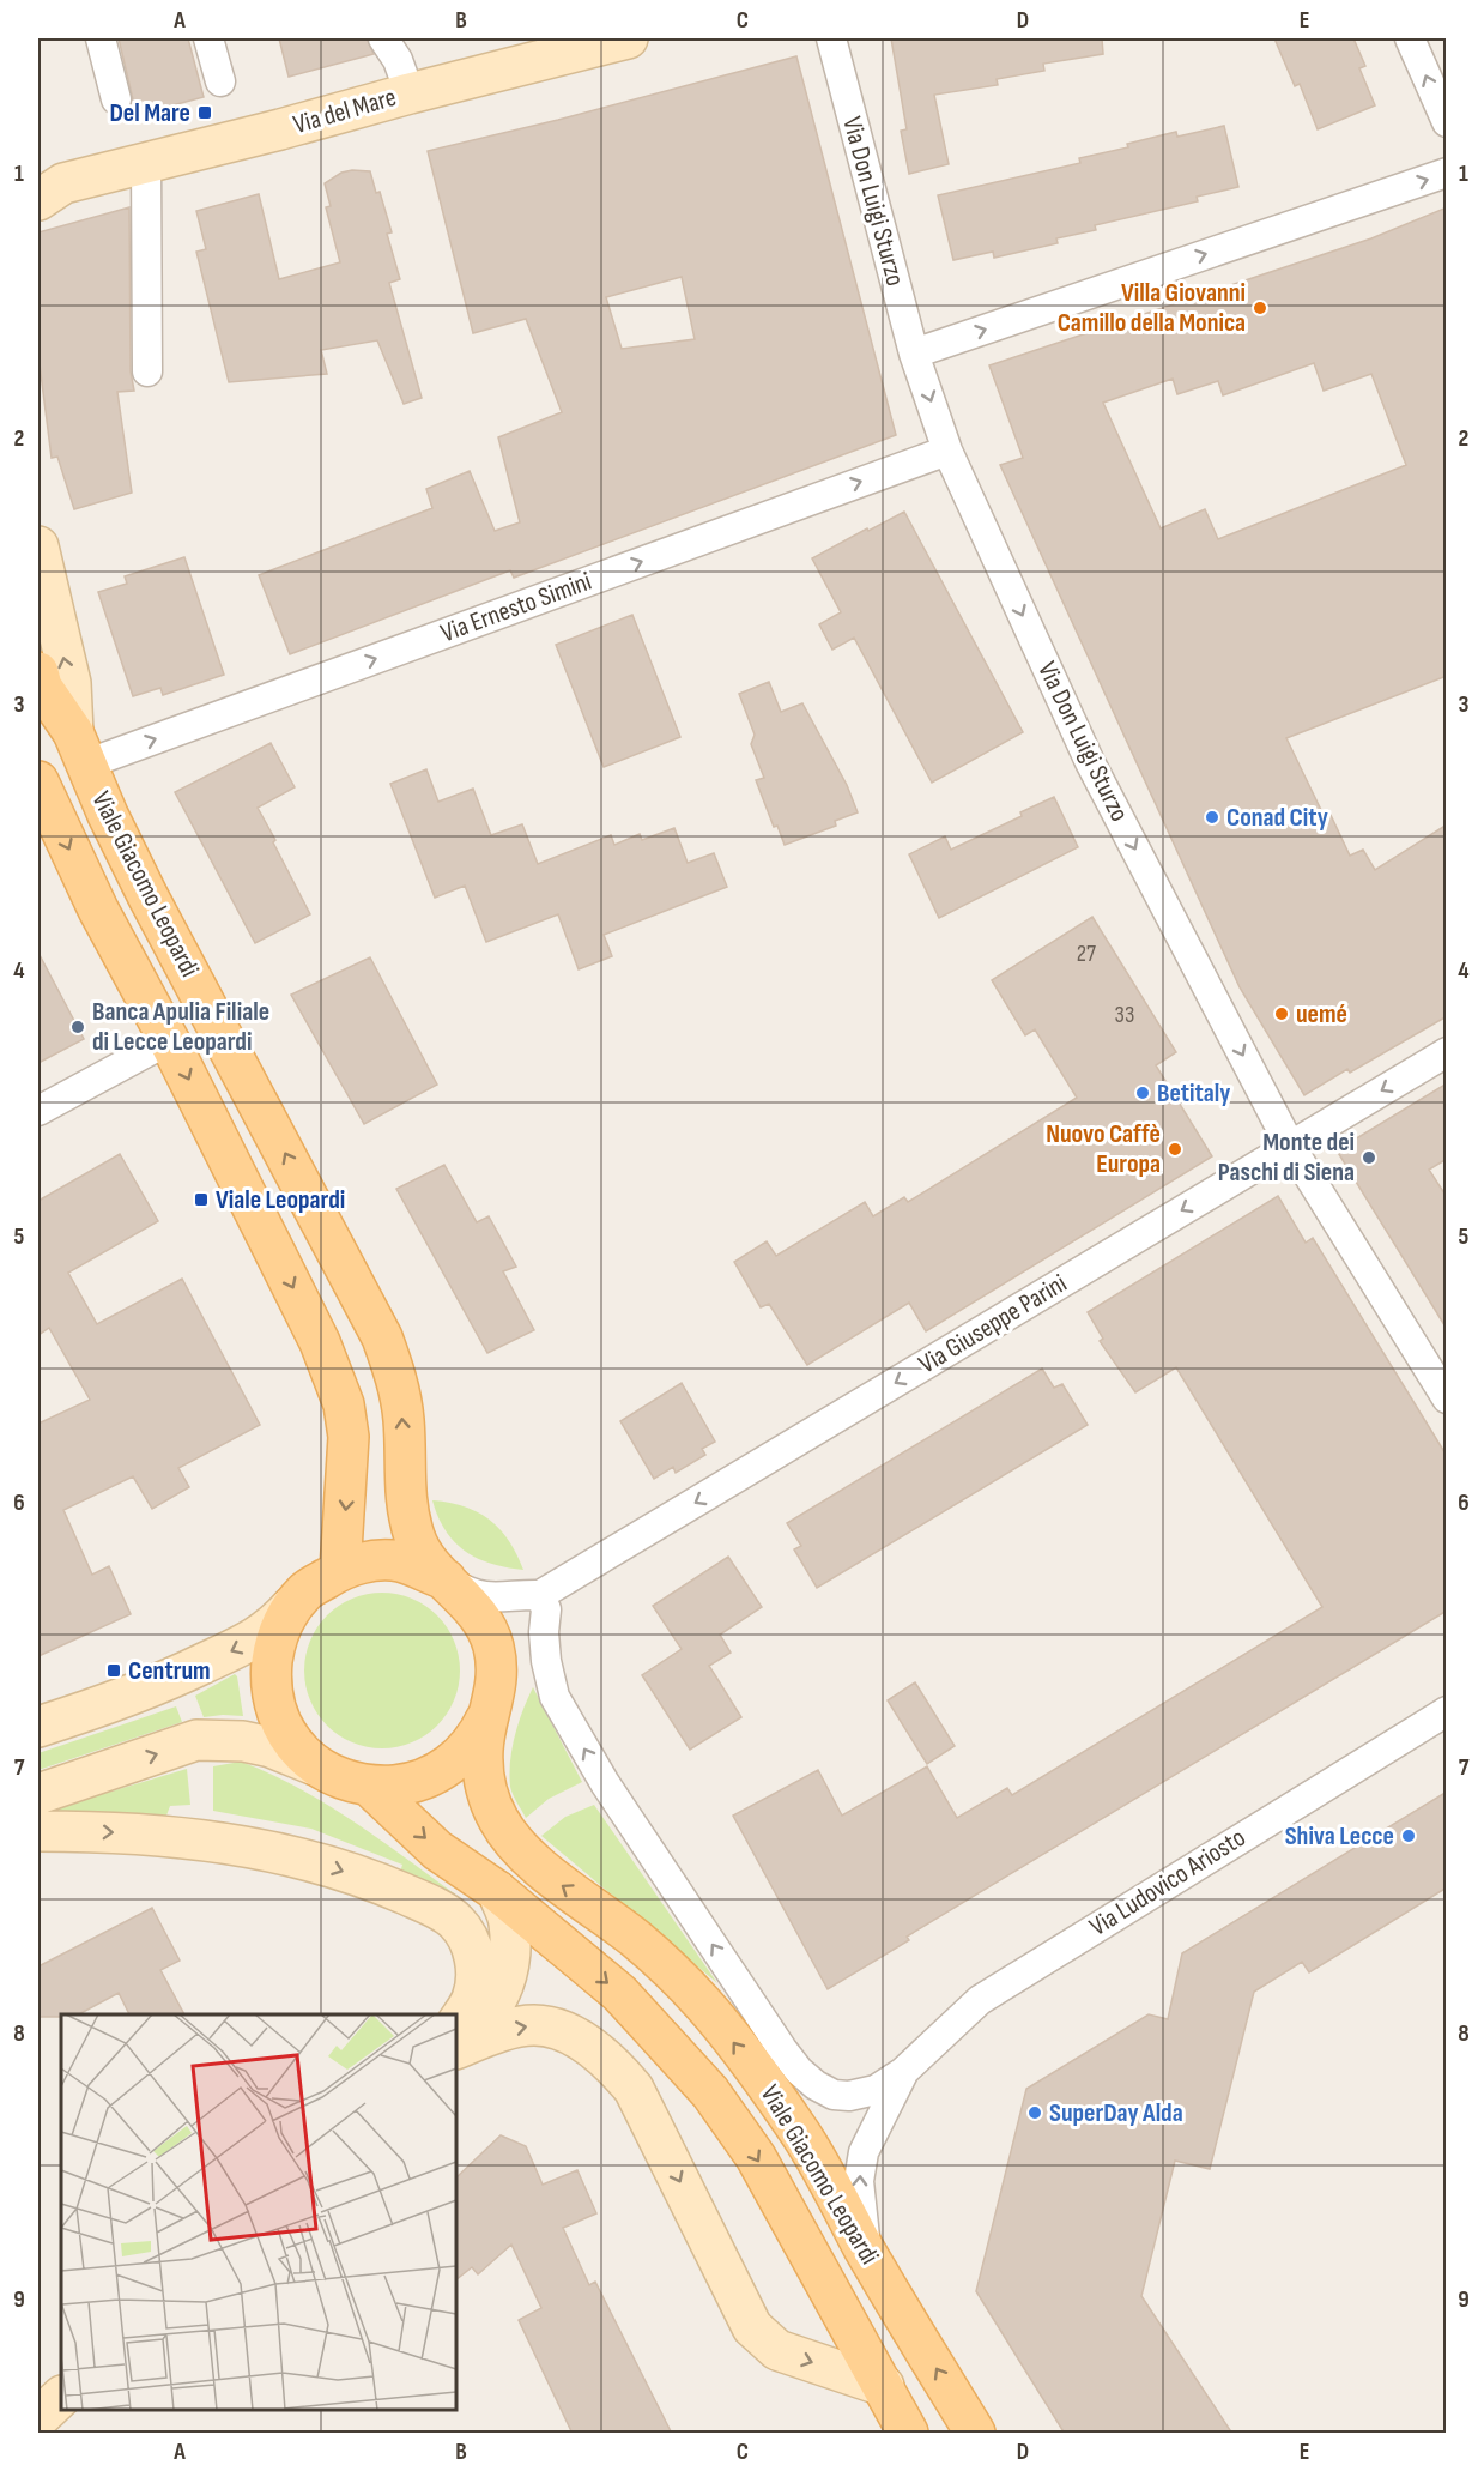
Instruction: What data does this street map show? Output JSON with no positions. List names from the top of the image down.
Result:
{
  "streets": {
    "main road": ["Viale Giacomo Leopardi"],
    "street": [
      "Via del Mare",
      "Via Don Luigi Sturzo",
      "Via Ernesto Simini",
      "Via Giuseppe Parini",
      "Via Ludovico Ariosto"
    ]
  },
  "crossings": [
    ["Via Don Luigi Sturzo", "Via Ernesto Simini"],
    ["Via Don Luigi Sturzo", "Via Giuseppe Parini"],
    ["Via Ernesto Simini", "Viale Giacomo Leopardi"],
    ["Viale Giacomo Leopardi", "Via Giuseppe Parini"],
    ["Viale Giacomo Leopardi", "Via Ludovico Ariosto"]
  ],
  "one_way": ["Via Don Luigi Sturzo", "Via Ernesto Simini", "Via Giuseppe Parini"],
  "places": {
    "transit": ["Del Mare", "Viale Leopardi", "Centrum"],
    "other": [
      "Villa Giovanni Camillo della Monica",
      "Conad City",
      "uemé",
      "Banca Apulia Filiale di Lecce Leopardi",
      "Betitaly",
      "Nuovo Caffè Europa",
      "Monte dei Paschi di Siena",
      "Shiva Lecce",
      "SuperDay Alda"
    ]
  },
  "house_numbers": ["27", "33"],
  "grid": {
    "columns": [
      "A",
      "B",
      "C",
      "D",
      "E"
    ],
    "rows": [
      "1",
      "2",
      "3",
      "4",
      "5",
      "6",
      "7",
      "8",
      "9"
    ]
  }
}
